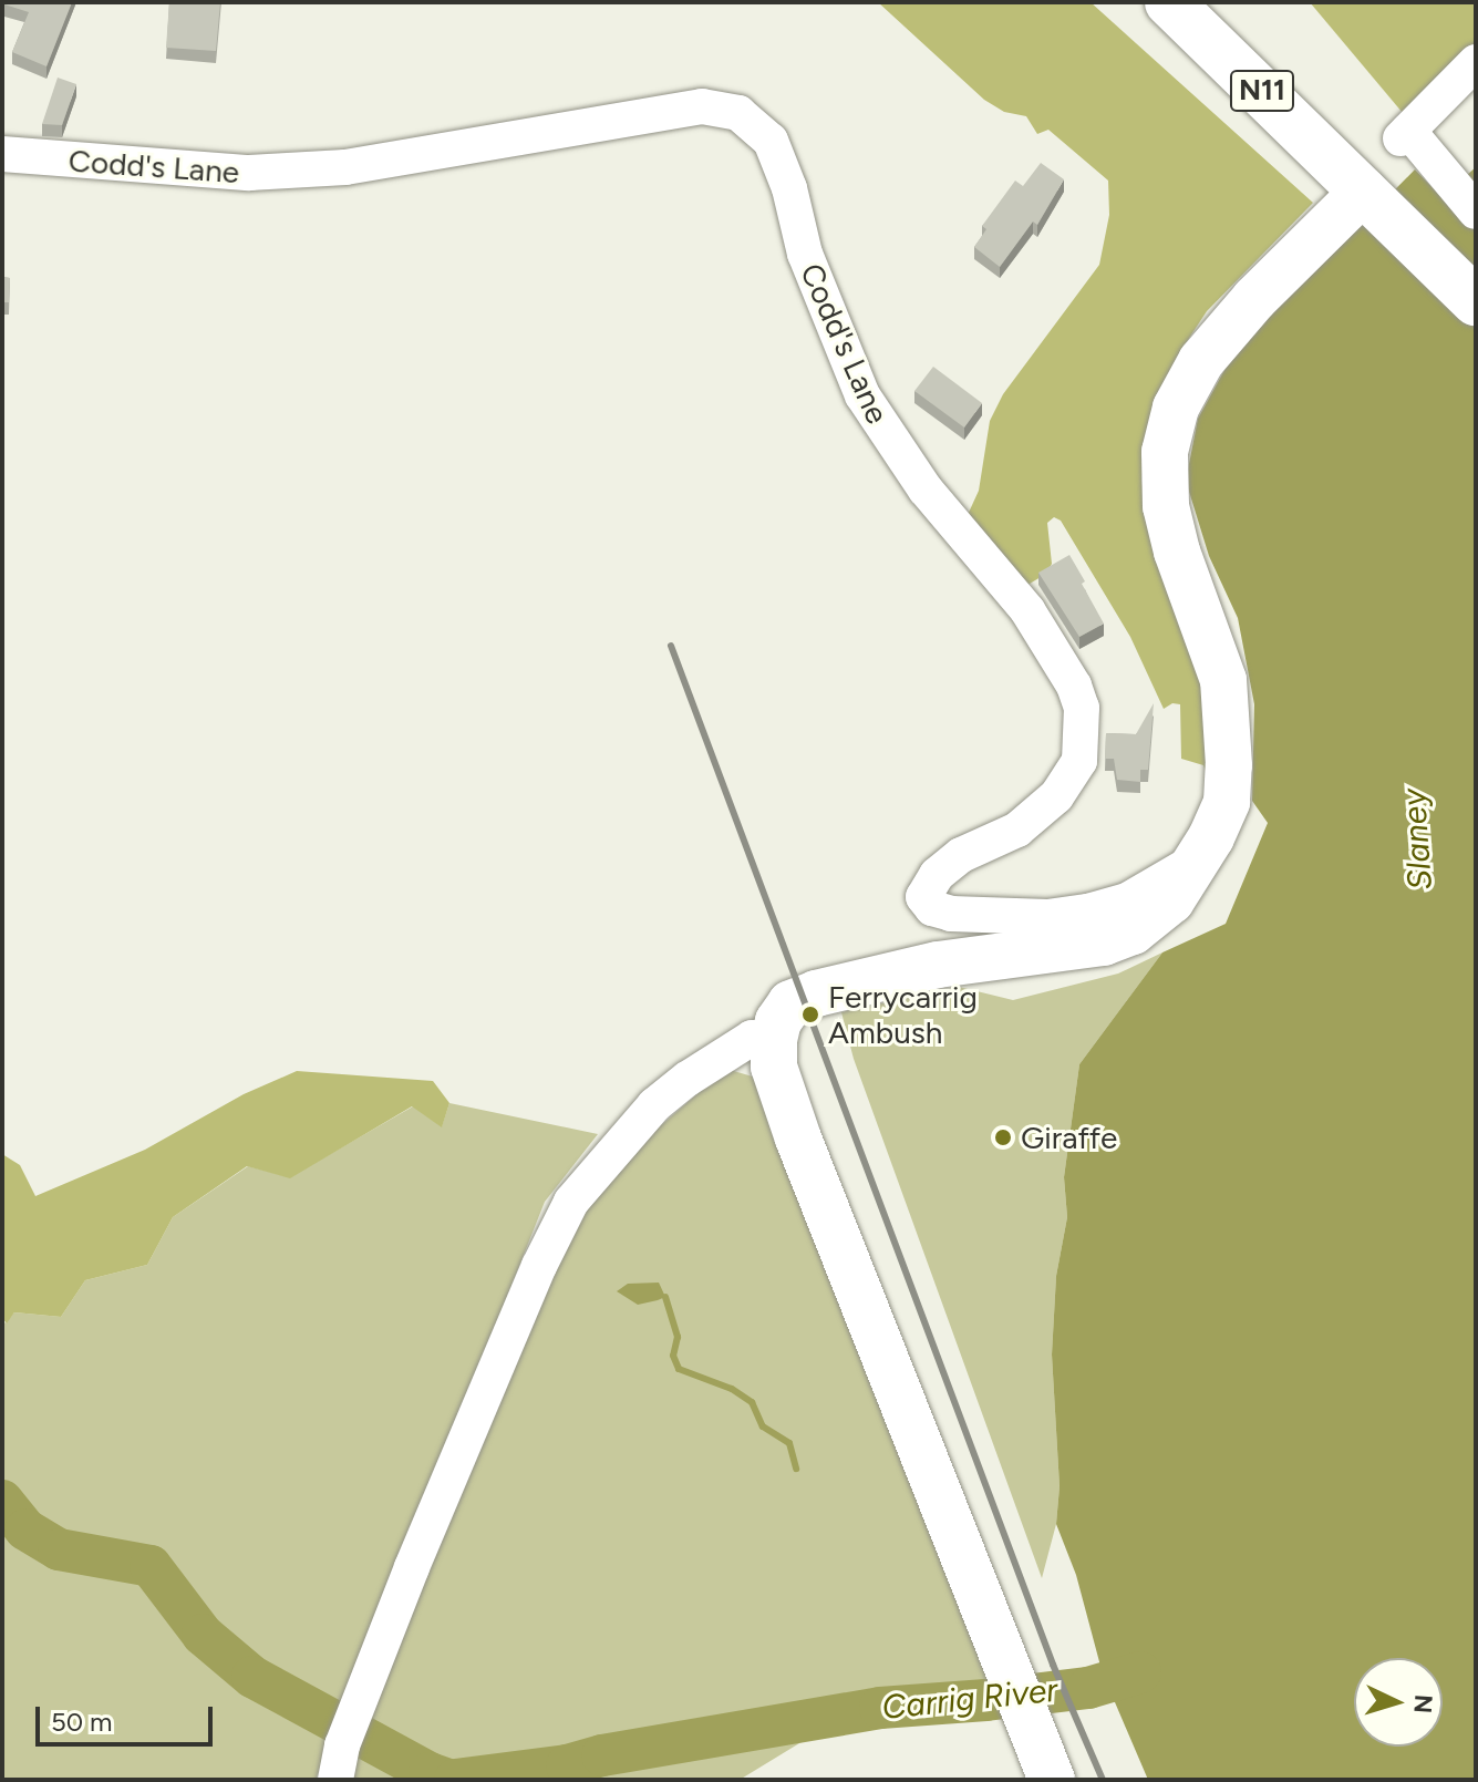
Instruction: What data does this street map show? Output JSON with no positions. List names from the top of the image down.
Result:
{
  "streets": {
    "highway": ["N11"],
    "street": ["Codd's Lane"]
  },
  "water": ["Slaney", "Carrig River"],
  "places": ["Ferrycarrig Ambush", "Giraffe"],
  "scale_bar": "50 m",
  "north": "right"
}
